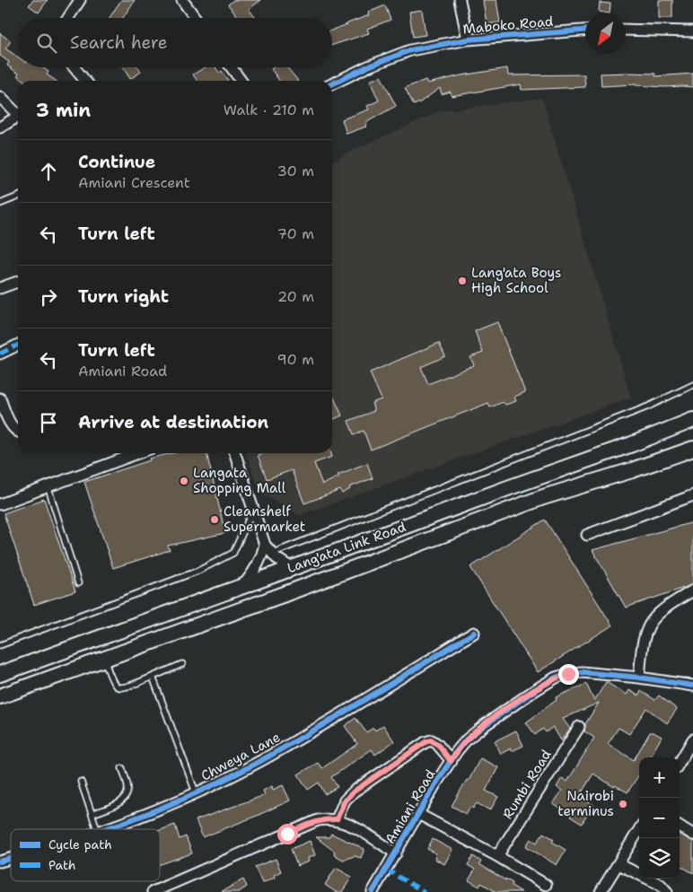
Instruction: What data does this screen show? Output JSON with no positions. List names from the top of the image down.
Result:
{
  "streets": {
    "main road": ["Lang'ata Link Road"],
    "street": [
      "Maboko Road",
      "Chweya Lane",
      "Rumbi Road",
      "Amiani Road"
    ]
  },
  "places": [
    "Lang'ata Boys High School",
    "Langata Shopping Mall",
    "Cleanshelf Supermarket",
    "Nairobi terminus"
  ],
  "legend": ["Cycle path", "Path"],
  "north": "bottom left",
  "page": {
    "search": "Search here",
    "heading": ["3 min", "Walk · 210 m"],
    "list": [
      ["Continue", "Amiani Crescent", "30 m"],
      ["Turn left", "70 m"],
      ["Turn right", "20 m"],
      ["Turn left", "Amiani Road", "90 m"],
      "Arrive at destination"
    ],
    "map_buttons": ["+", "−"]
  }
}
